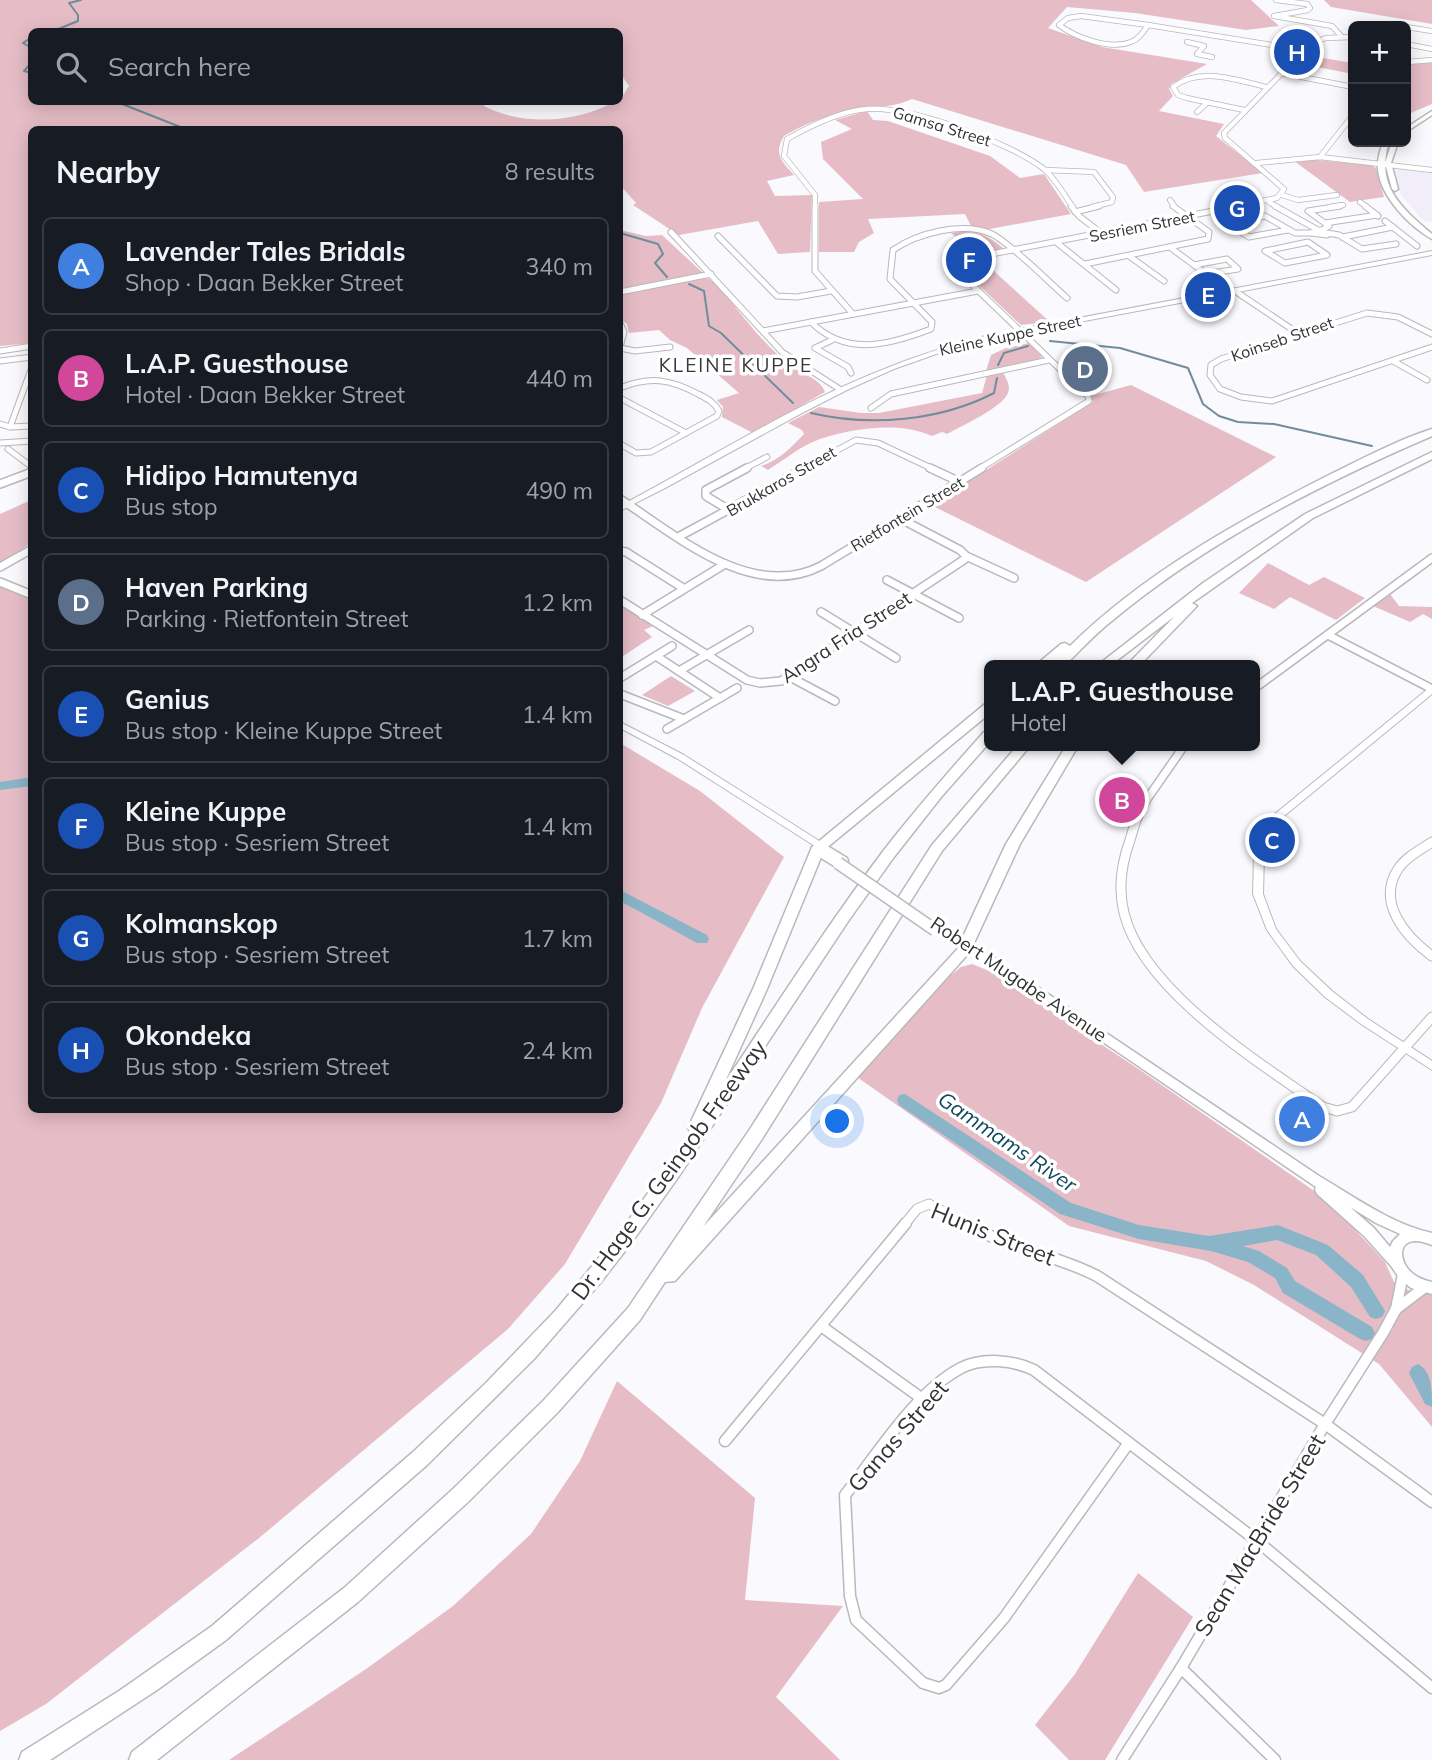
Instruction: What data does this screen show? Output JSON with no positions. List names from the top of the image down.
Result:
{
  "streets": {
    "highway": ["Dr. Hage G. Geingob Freeway"],
    "main road": ["Robert Mugabe Avenue"],
    "street": [
      "Gamsa Street",
      "Sesriem Street",
      "Kleine Kuppe Street",
      "Koinseb Street",
      "Brukkaros Street",
      "Rietfontein Street",
      "Angra Fria Street",
      "Hunis Street",
      "Ganas Street",
      "Sean MacBride Street"
    ]
  },
  "crossings": [
    ["Gamsa Street", "Sesriem Street"],
    ["Sesriem Street", "Kleine Kuppe Street"],
    ["Sesriem Street", "Rietfontein Street"],
    ["Kleine Kuppe Street", "Rietfontein Street"],
    ["Brukkaros Street", "Rietfontein Street"],
    ["Robert Mugabe Avenue", "Sean MacBride Street"],
    ["Hunis Street", "Sean MacBride Street"],
    ["Ganas Street", "Sean MacBride Street"]
  ],
  "districts": ["KLEINE KUPPE"],
  "water": ["Gammams River"],
  "page": {
    "map_buttons": ["+", "−"],
    "pins": [
      "H",
      "G",
      "F",
      "E",
      "D",
      "B",
      "C",
      "A"
    ],
    "search": "Search here",
    "heading": ["Nearby", "8 results"],
    "list": [
      {
        "mark": "A",
        "name": "Lavender Tales Bridals",
        "note": "Shop · Daan Bekker Street",
        "value": "340 m"
      },
      {
        "mark": "B",
        "name": "L.A.P. Guesthouse",
        "note": "Hotel · Daan Bekker Street",
        "value": "440 m"
      },
      {
        "mark": "C",
        "name": "Hidipo Hamutenya",
        "note": "Bus stop",
        "value": "490 m"
      },
      {
        "mark": "D",
        "name": "Haven Parking",
        "note": "Parking · Rietfontein Street",
        "value": "1.2 km"
      },
      {
        "mark": "E",
        "name": "Genius",
        "note": "Bus stop · Kleine Kuppe Street",
        "value": "1.4 km"
      },
      {
        "mark": "F",
        "name": "Kleine Kuppe",
        "note": "Bus stop · Sesriem Street",
        "value": "1.4 km"
      },
      {
        "mark": "G",
        "name": "Kolmanskop",
        "note": "Bus stop · Sesriem Street",
        "value": "1.7 km"
      },
      {
        "mark": "H",
        "name": "Okondeka",
        "note": "Bus stop · Sesriem Street",
        "value": "2.4 km"
      }
    ],
    "popup": ["L.A.P. Guesthouse", "Hotel"]
  }
}
